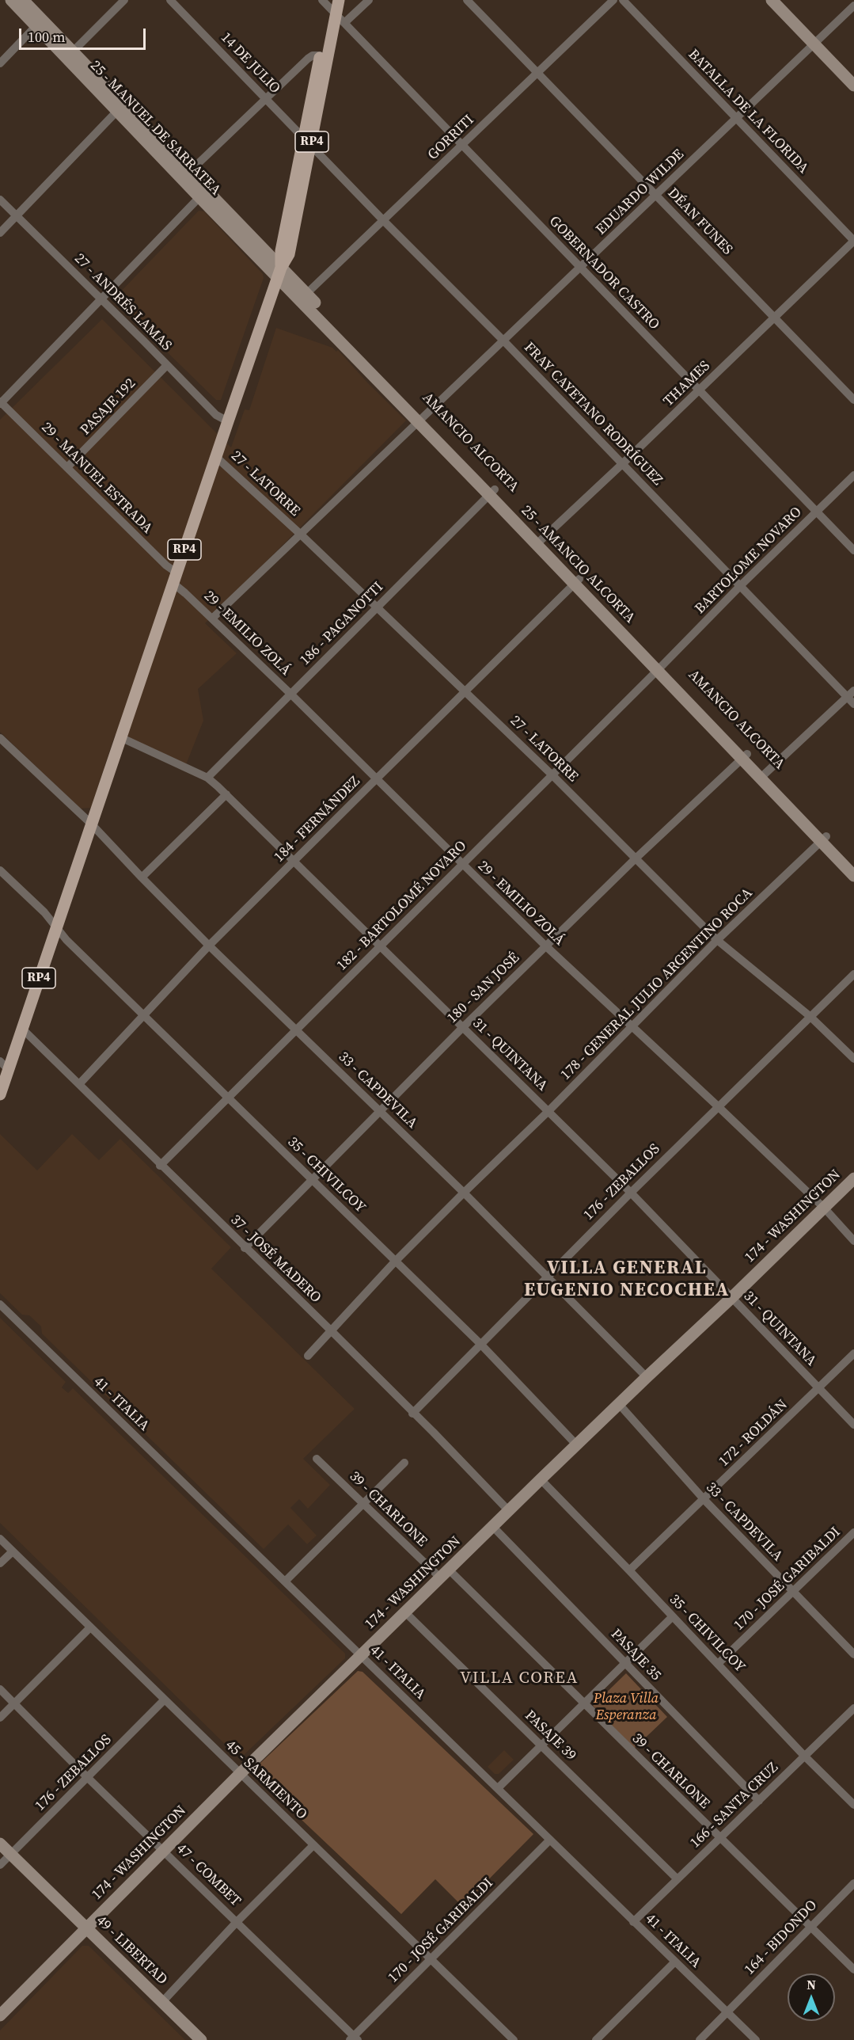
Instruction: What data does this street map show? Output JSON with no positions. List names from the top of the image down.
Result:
{
  "streets": {
    "main road": [
      "25 - MANUEL DE SARRATEA",
      "RP4",
      "AMANCIO ALCORTA",
      "25 - AMANCIO ALCORTA",
      "174 - WASHINGTON",
      "49 - LIBERTAD"
    ],
    "street": [
      "14 DE JULIO",
      "BATALLA DE LA FLORIDA",
      "GORRITI",
      "EDUARDO WILDE",
      "DÉAN FUNES",
      "GOBERNADOR CASTRO",
      "27 - ANDRÉS LAMAS",
      "THAMES",
      "PASAJE 192",
      "FRAY CAYETANO RODRÍGUEZ",
      "29 - MANUEL ESTRADA",
      "27 - LATORRE",
      "BARTOLOME NOVARO",
      "186 - PAGANOTTI",
      "29 - EMILIO ZOLÁ",
      "184 - FERNÁNDEZ",
      "182 - BARTOLOMÉ NOVARO",
      "178 - GENERAL JULIO ARGENTINO ROCA",
      "180 - SAN JOSÉ",
      "31 - QUINTANA",
      "33 - CAPDEVILA",
      "35 - CHIVILCOY",
      "176 - ZEBALLOS",
      "37 - JOSÉ MADERO",
      "41 - ITALIA",
      "172 - ROLDÁN",
      "39 - CHARLONE",
      "170 - JOSÉ GARIBALDI",
      "PASAJE 35",
      "PASAJE 39",
      "45 - SARMIENTO",
      "166 - SANTA CRUZ",
      "47 - COMBET",
      "164 - BIDONDO"
    ]
  },
  "crossings": [
    ["14 DE JULIO", "RP4"],
    ["14 DE JULIO", "FRAY CAYETANO RODRÍGUEZ"],
    ["BATALLA DE LA FLORIDA", "EDUARDO WILDE"],
    ["BATALLA DE LA FLORIDA", "THAMES"],
    ["25 - MANUEL DE SARRATEA", "RP4"],
    ["25 - MANUEL DE SARRATEA", "AMANCIO ALCORTA"],
    ["25 - MANUEL DE SARRATEA", "25 - AMANCIO ALCORTA"],
    ["GORRITI", "DÉAN FUNES"],
    ["GORRITI", "GOBERNADOR CASTRO"],
    ["GORRITI", "FRAY CAYETANO RODRÍGUEZ"],
    ["GORRITI", "AMANCIO ALCORTA"],
    ["RP4", "GOBERNADOR CASTRO"],
    ["RP4", "27 - ANDRÉS LAMAS"],
    ["RP4", "FRAY CAYETANO RODRÍGUEZ"],
    ["RP4", "AMANCIO ALCORTA"],
    ["RP4", "29 - MANUEL ESTRADA"],
    ["RP4", "27 - LATORRE"],
    ["RP4", "25 - AMANCIO ALCORTA"],
    ["RP4", "29 - EMILIO ZOLÁ"],
    ["RP4", "31 - QUINTANA"],
    ["RP4", "33 - CAPDEVILA"],
    ["RP4", "35 - CHIVILCOY"],
    ["RP4", "37 - JOSÉ MADERO"],
    ["EDUARDO WILDE", "DÉAN FUNES"],
    ["EDUARDO WILDE", "GOBERNADOR CASTRO"],
    ["EDUARDO WILDE", "FRAY CAYETANO RODRÍGUEZ"],
    ["EDUARDO WILDE", "AMANCIO ALCORTA"],
    ["EDUARDO WILDE", "27 - LATORRE"],
    ["EDUARDO WILDE", "25 - AMANCIO ALCORTA"],
    ["EDUARDO WILDE", "29 - EMILIO ZOLÁ"],
    ["DÉAN FUNES", "THAMES"],
    ["GOBERNADOR CASTRO", "THAMES"],
    ["GOBERNADOR CASTRO", "BARTOLOME NOVARO"],
    ["27 - ANDRÉS LAMAS", "PASAJE 192"],
    ["THAMES", "FRAY CAYETANO RODRÍGUEZ"],
    ["THAMES", "25 - AMANCIO ALCORTA"],
    ["PASAJE 192", "29 - MANUEL ESTRADA"],
    ["FRAY CAYETANO RODRÍGUEZ", "BARTOLOME NOVARO"],
    ["AMANCIO ALCORTA", "25 - AMANCIO ALCORTA"],
    ["AMANCIO ALCORTA", "178 - GENERAL JULIO ARGENTINO ROCA"],
    ["AMANCIO ALCORTA", "180 - SAN JOSÉ"],
    ["29 - MANUEL ESTRADA", "29 - EMILIO ZOLÁ"],
    ["27 - LATORRE", "186 - PAGANOTTI"],
    ["27 - LATORRE", "184 - FERNÁNDEZ"],
    ["27 - LATORRE", "182 - BARTOLOMÉ NOVARO"],
    ["27 - LATORRE", "178 - GENERAL JULIO ARGENTINO ROCA"],
    ["27 - LATORRE", "180 - SAN JOSÉ"],
    ["27 - LATORRE", "176 - ZEBALLOS"],
    ["BARTOLOME NOVARO", "25 - AMANCIO ALCORTA"],
    ["BARTOLOME NOVARO", "182 - BARTOLOMÉ NOVARO"],
    ["25 - AMANCIO ALCORTA", "186 - PAGANOTTI"],
    ["25 - AMANCIO ALCORTA", "184 - FERNÁNDEZ"],
    ["25 - AMANCIO ALCORTA", "182 - BARTOLOMÉ NOVARO"],
    ["25 - AMANCIO ALCORTA", "180 - SAN JOSÉ"],
    ["186 - PAGANOTTI", "29 - EMILIO ZOLÁ"],
    ["186 - PAGANOTTI", "31 - QUINTANA"],
    ["29 - EMILIO ZOLÁ", "184 - FERNÁNDEZ"],
    ["29 - EMILIO ZOLÁ", "182 - BARTOLOMÉ NOVARO"],
    ["29 - EMILIO ZOLÁ", "178 - GENERAL JULIO ARGENTINO ROCA"],
    ["29 - EMILIO ZOLÁ", "180 - SAN JOSÉ"],
    ["29 - EMILIO ZOLÁ", "176 - ZEBALLOS"],
    ["29 - EMILIO ZOLÁ", "174 - WASHINGTON"],
    ["184 - FERNÁNDEZ", "31 - QUINTANA"],
    ["184 - FERNÁNDEZ", "33 - CAPDEVILA"],
    ["184 - FERNÁNDEZ", "35 - CHIVILCOY"],
    ["184 - FERNÁNDEZ", "37 - JOSÉ MADERO"],
    ["182 - BARTOLOMÉ NOVARO", "31 - QUINTANA"],
    ["182 - BARTOLOMÉ NOVARO", "33 - CAPDEVILA"],
    ["182 - BARTOLOMÉ NOVARO", "35 - CHIVILCOY"],
    ["182 - BARTOLOMÉ NOVARO", "37 - JOSÉ MADERO"],
    ["178 - GENERAL JULIO ARGENTINO ROCA", "31 - QUINTANA"],
    ["178 - GENERAL JULIO ARGENTINO ROCA", "33 - CAPDEVILA"],
    ["178 - GENERAL JULIO ARGENTINO ROCA", "35 - CHIVILCOY"],
    ["178 - GENERAL JULIO ARGENTINO ROCA", "37 - JOSÉ MADERO"],
    ["180 - SAN JOSÉ", "31 - QUINTANA"],
    ["180 - SAN JOSÉ", "33 - CAPDEVILA"],
    ["180 - SAN JOSÉ", "35 - CHIVILCOY"],
    ["180 - SAN JOSÉ", "37 - JOSÉ MADERO"],
    ["31 - QUINTANA", "176 - ZEBALLOS"],
    ["31 - QUINTANA", "174 - WASHINGTON"],
    ["31 - QUINTANA", "172 - ROLDÁN"],
    ["33 - CAPDEVILA", "176 - ZEBALLOS"],
    ["33 - CAPDEVILA", "174 - WASHINGTON"],
    ["33 - CAPDEVILA", "172 - ROLDÁN"],
    ["33 - CAPDEVILA", "170 - JOSÉ GARIBALDI"],
    ["35 - CHIVILCOY", "176 - ZEBALLOS"],
    ["35 - CHIVILCOY", "174 - WASHINGTON"],
    ["35 - CHIVILCOY", "172 - ROLDÁN"],
    ["35 - CHIVILCOY", "170 - JOSÉ GARIBALDI"],
    ["35 - CHIVILCOY", "166 - SANTA CRUZ"],
    ["176 - ZEBALLOS", "37 - JOSÉ MADERO"],
    ["176 - ZEBALLOS", "45 - SARMIENTO"],
    ["176 - ZEBALLOS", "47 - COMBET"],
    ["176 - ZEBALLOS", "49 - LIBERTAD"],
    ["174 - WASHINGTON", "37 - JOSÉ MADERO"],
    ["174 - WASHINGTON", "41 - ITALIA"],
    ["174 - WASHINGTON", "39 - CHARLONE"],
    ["174 - WASHINGTON", "PASAJE 35"],
    ["174 - WASHINGTON", "PASAJE 39"],
    ["174 - WASHINGTON", "45 - SARMIENTO"],
    ["174 - WASHINGTON", "47 - COMBET"],
    ["174 - WASHINGTON", "49 - LIBERTAD"],
    ["41 - ITALIA", "170 - JOSÉ GARIBALDI"],
    ["41 - ITALIA", "166 - SANTA CRUZ"],
    ["41 - ITALIA", "164 - BIDONDO"],
    ["39 - CHARLONE", "166 - SANTA CRUZ"],
    ["39 - CHARLONE", "164 - BIDONDO"],
    ["170 - JOSÉ GARIBALDI", "45 - SARMIENTO"],
    ["170 - JOSÉ GARIBALDI", "47 - COMBET"],
    ["PASAJE 35", "166 - SANTA CRUZ"],
    ["PASAJE 39", "166 - SANTA CRUZ"]
  ],
  "districts": ["VILLA GENERAL EUGENIO NECOCHEA", "VILLA COREA"],
  "parks": ["Plaza Villa Esperanza"],
  "scale_bar": "100 m",
  "north": "top"
}
